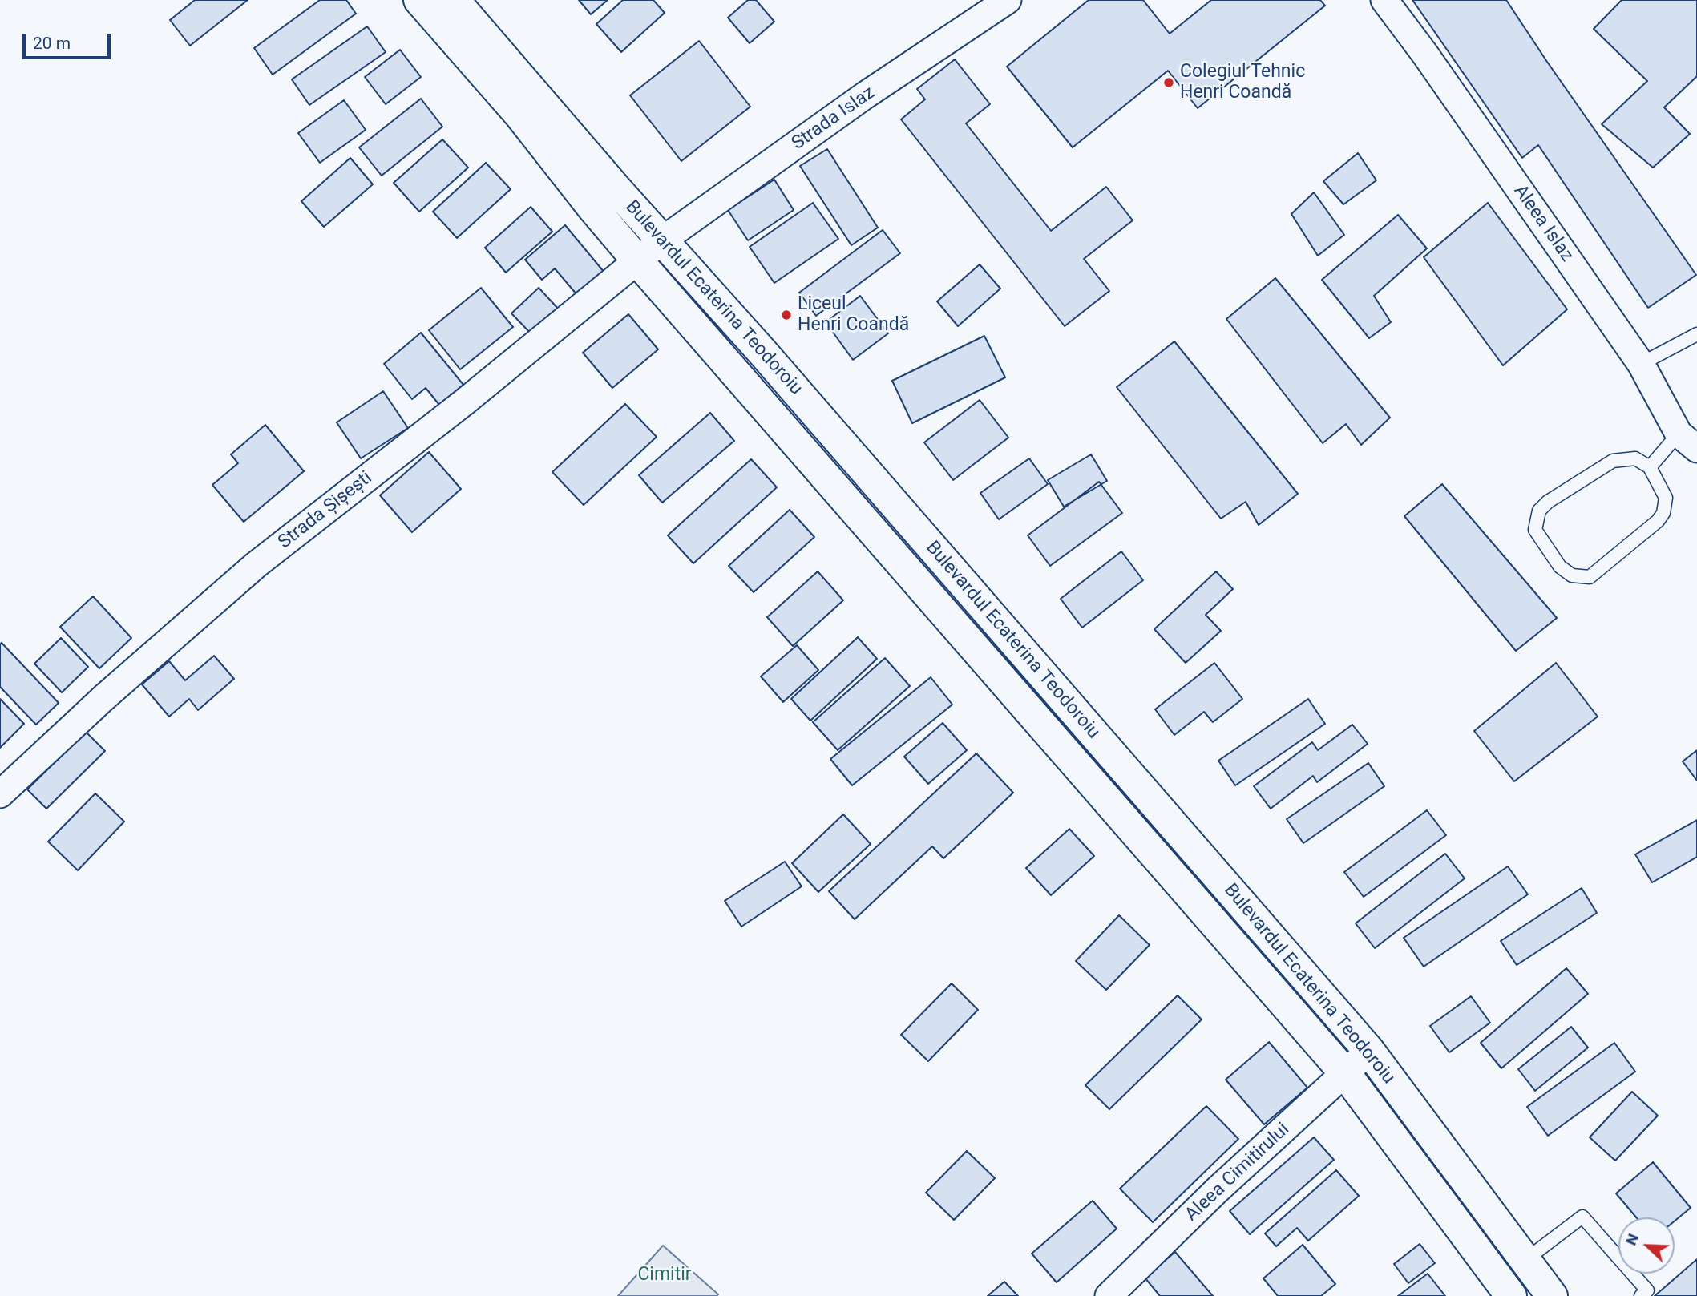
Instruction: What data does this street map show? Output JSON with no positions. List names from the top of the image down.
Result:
{
  "streets": {
    "main road": ["Bulevardul Ecaterina Teodoroiu"],
    "street": [
      "Strada Islaz",
      "Aleea Islaz",
      "Strada Șișești",
      "Aleea Cimitirului"
    ]
  },
  "crossings": [
    ["Strada Islaz", "Bulevardul Ecaterina Teodoroiu"],
    ["Strada Islaz", "Strada Șișești"],
    ["Bulevardul Ecaterina Teodoroiu", "Strada Șișești"],
    ["Bulevardul Ecaterina Teodoroiu", "Aleea Cimitirului"]
  ],
  "parks": ["Cimitir"],
  "places": ["Colegiul Tehnic Henri Coandă", "Liceul Henri Coandă"],
  "scale_bar": "20 m",
  "north": "top left"
}
